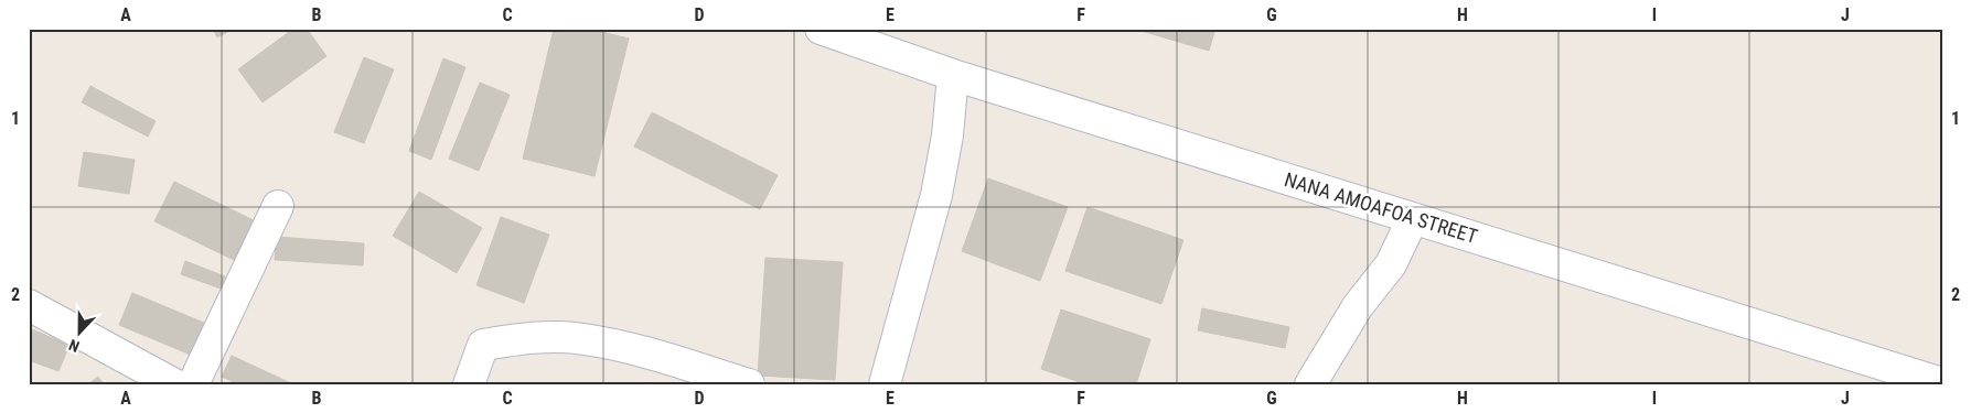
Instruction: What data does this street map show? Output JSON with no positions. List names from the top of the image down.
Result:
{
  "streets": {
    "street": ["NANA AMOAFOA STREET"]
  },
  "north": "bottom",
  "grid": {
    "columns": [
      "A",
      "B",
      "C",
      "D",
      "E",
      "F",
      "G",
      "H",
      "I",
      "J"
    ],
    "rows": ["1", "2"]
  }
}
